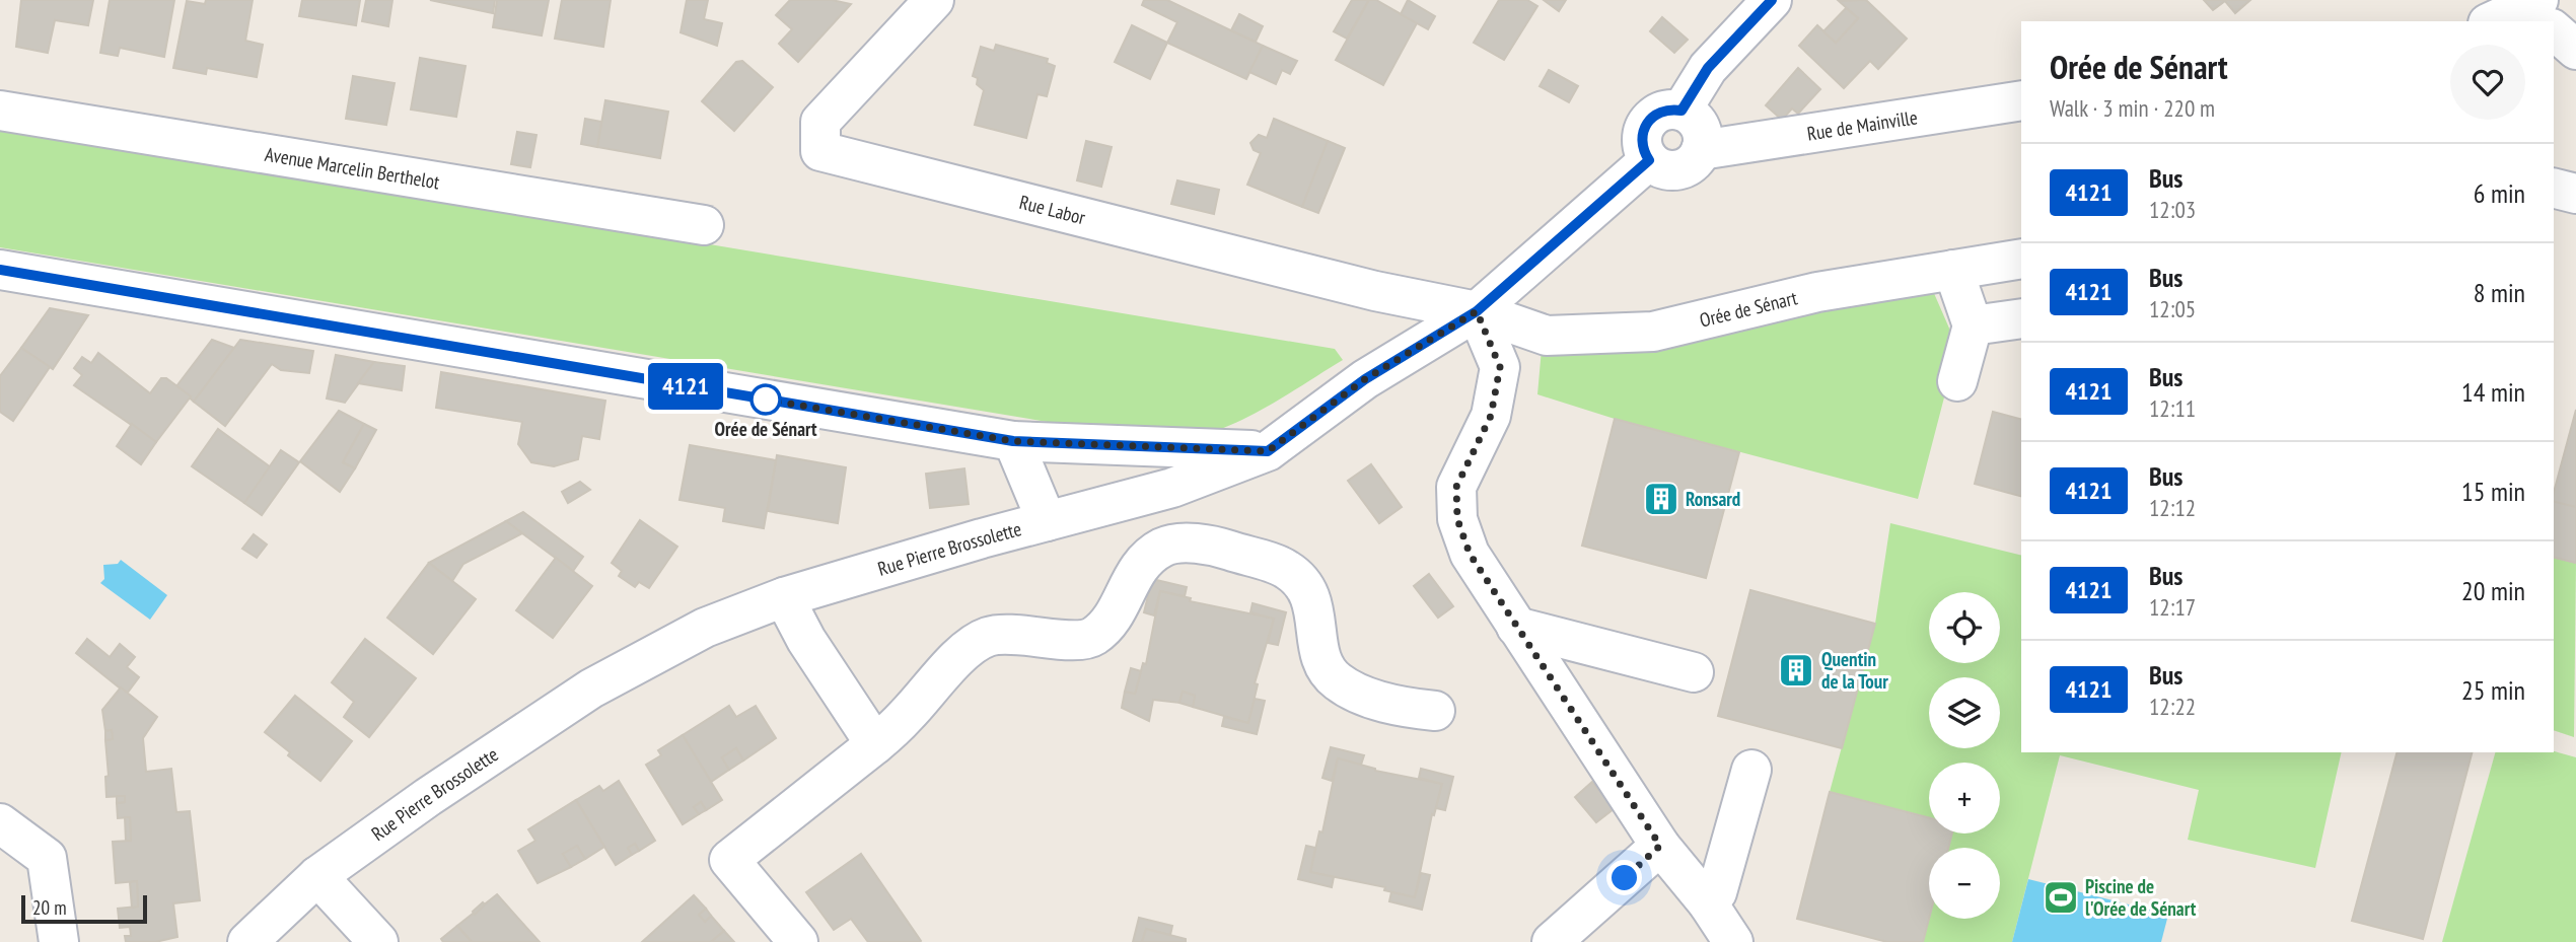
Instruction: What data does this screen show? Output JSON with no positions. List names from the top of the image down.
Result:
{
  "streets": {
    "street": [
      "Rue de Mainville",
      "Avenue Marcelin Berthelot",
      "Rue Labor",
      "Orée de Sénart",
      "Rue Pierre Brossolette"
    ]
  },
  "crossings": [
    ["Rue de Mainville", "Rue Pierre Brossolette"],
    ["Rue Labor", "Orée de Sénart"],
    ["Rue Labor", "Rue Pierre Brossolette"],
    ["Orée de Sénart", "Rue Pierre Brossolette"]
  ],
  "places": {
    "other": ["Orée de Sénart"],
    "building": ["Ronsard", "Quentin de la Tour"],
    "sports": ["Piscine de l'Orée de Sénart"]
  },
  "lines": ["bus line 4121"],
  "scale_bar": "20 m",
  "page": {
    "on_map": "4121",
    "heading": ["Orée de Sénart", "Walk · 3 min · 220 m"],
    "list": [
      {
        "mark": "4121",
        "name": "Bus",
        "note": "12:03",
        "value": "6 min"
      },
      {
        "mark": "4121",
        "name": "Bus",
        "note": "12:05",
        "value": "8 min"
      },
      {
        "mark": "4121",
        "name": "Bus",
        "note": "12:11",
        "value": "14 min"
      },
      {
        "mark": "4121",
        "name": "Bus",
        "note": "12:12",
        "value": "15 min"
      },
      {
        "mark": "4121",
        "name": "Bus",
        "note": "12:17",
        "value": "20 min"
      },
      {
        "mark": "4121",
        "name": "Bus",
        "note": "12:22",
        "value": "25 min"
      }
    ],
    "map_buttons": ["+", "−"],
    "scale": "20 m"
  }
}
